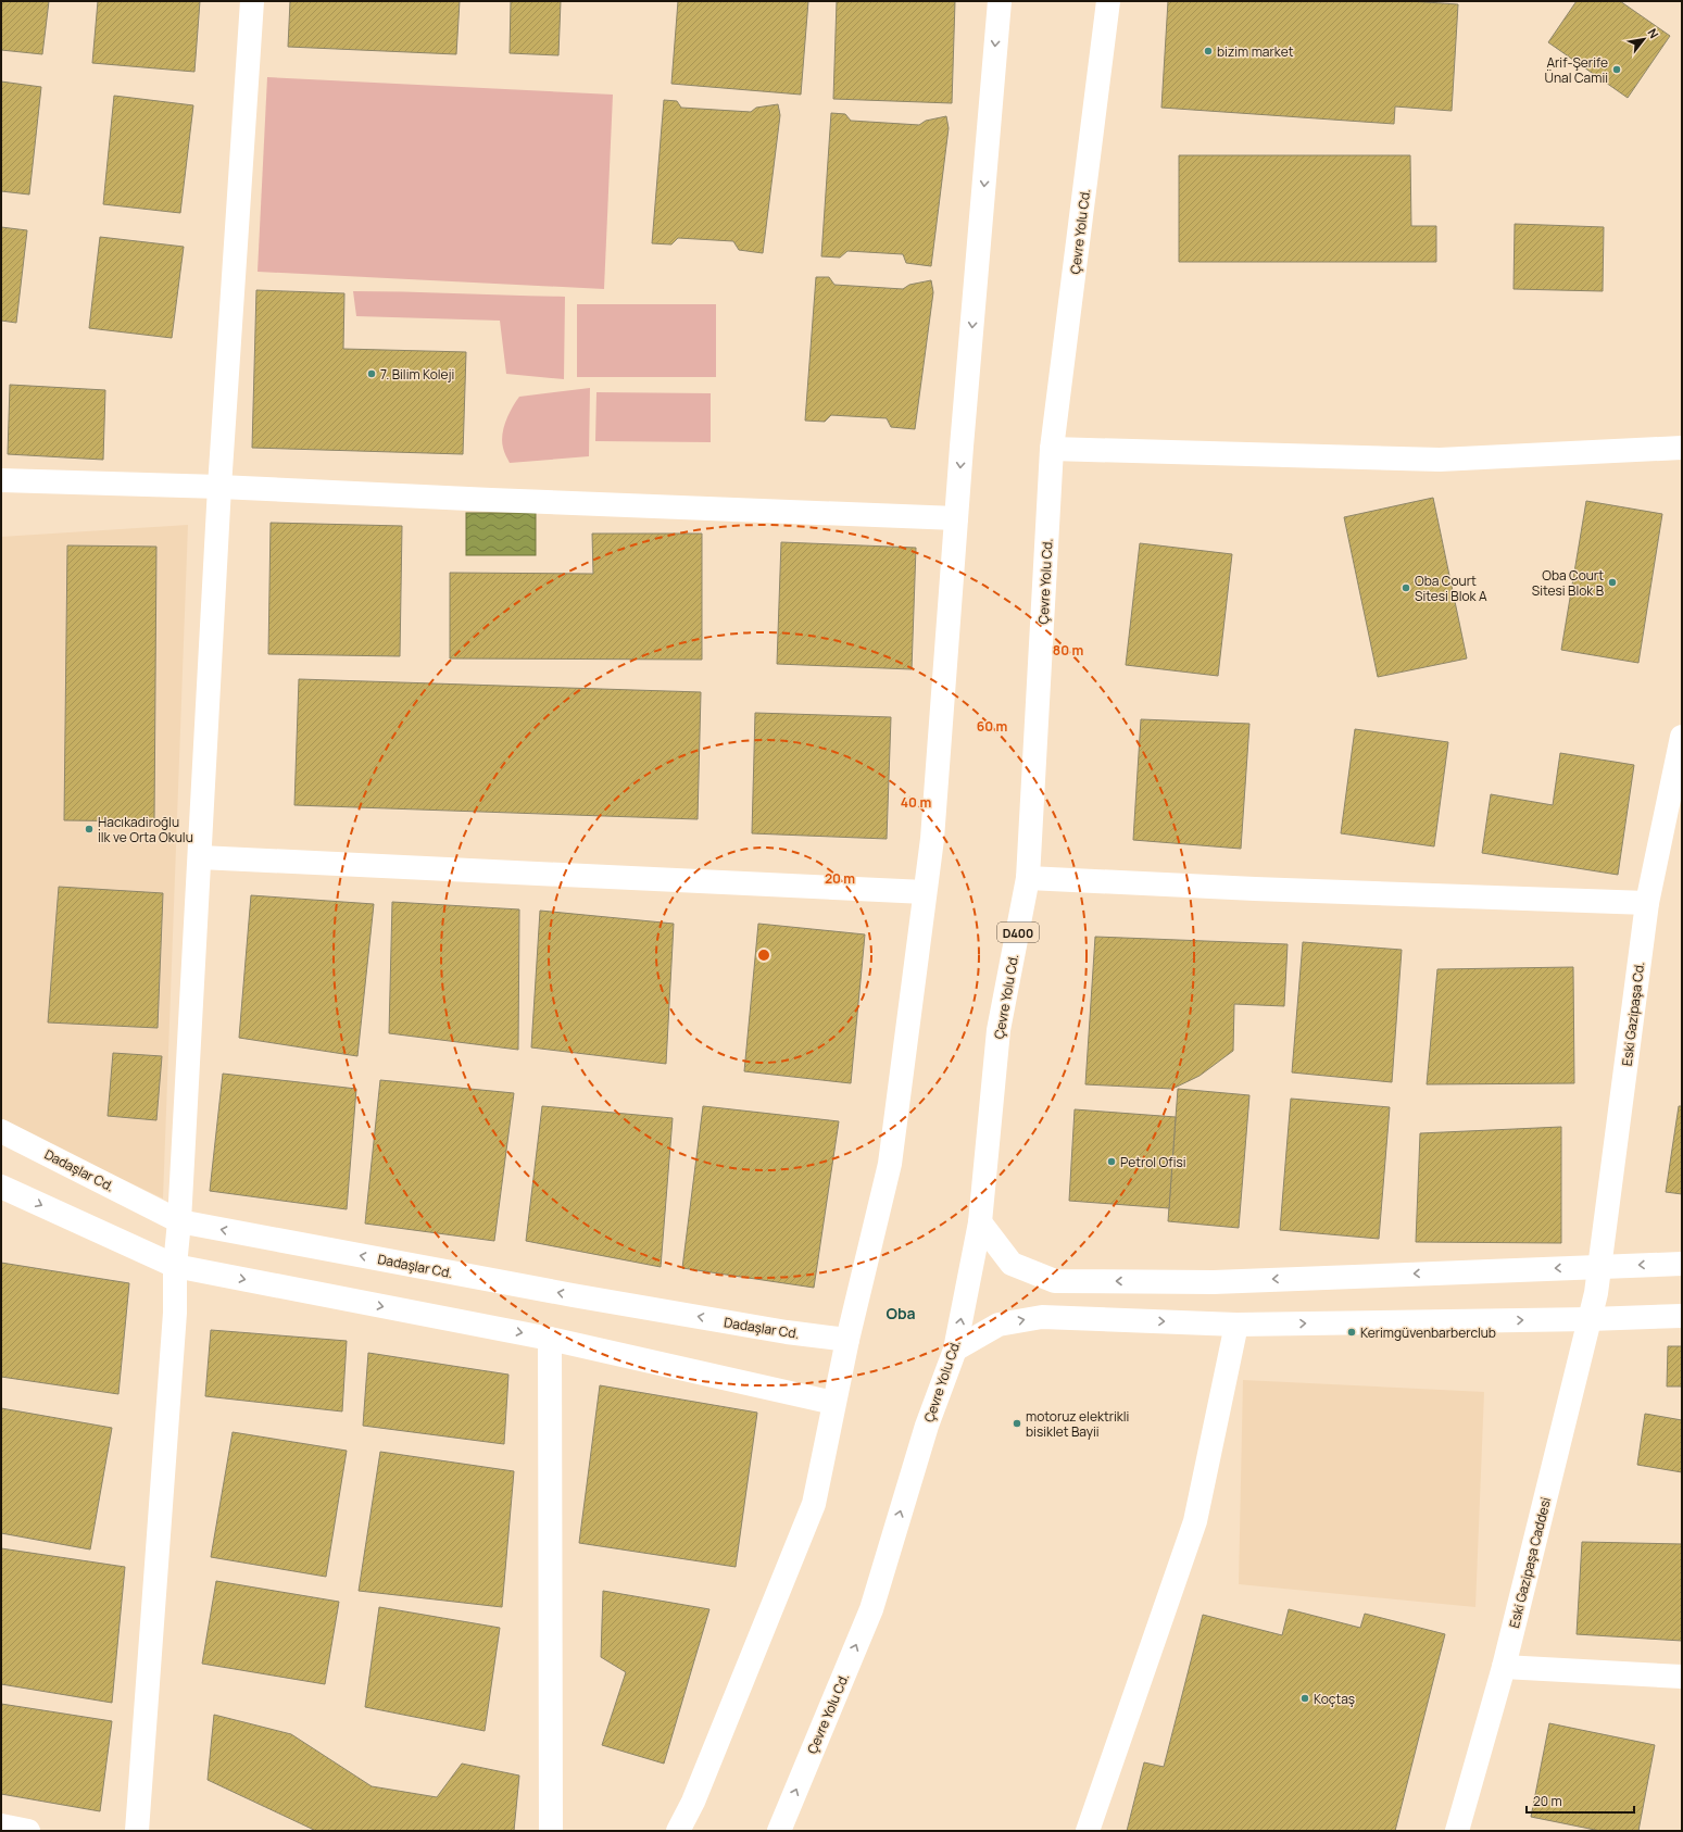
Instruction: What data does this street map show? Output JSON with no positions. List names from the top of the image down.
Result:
{
  "streets": {
    "main road": [
      "Çevre Yolu Cd.",
      "D400",
      "Eski Gazipaşa Cd.",
      "Dadaşlar Cd.",
      "Eski Gazipaşa Caddesi"
    ]
  },
  "crossings": [
    ["Eski Gazipaşa Cd.", "Eski Gazipaşa Caddesi"]
  ],
  "districts": ["Oba"],
  "places": [
    "bizim market",
    "Arif-Şerife Ünal Camii",
    "7. Bilim Koleji",
    "Oba Court Sitesi Blok B",
    "Oba Court Sitesi Blok A",
    "Hacıkadiroğlu İlk ve Orta Okulu",
    "Petrol Ofisi",
    "Kerimgüvenbarberclub",
    "motoruz elektrikli bisiklet Bayii",
    "Koçtaş"
  ],
  "scale_bar": "20 m",
  "north": "top right",
  "rings": [
    "80 m",
    "60 m",
    "40 m",
    "20 m"
  ]
}
